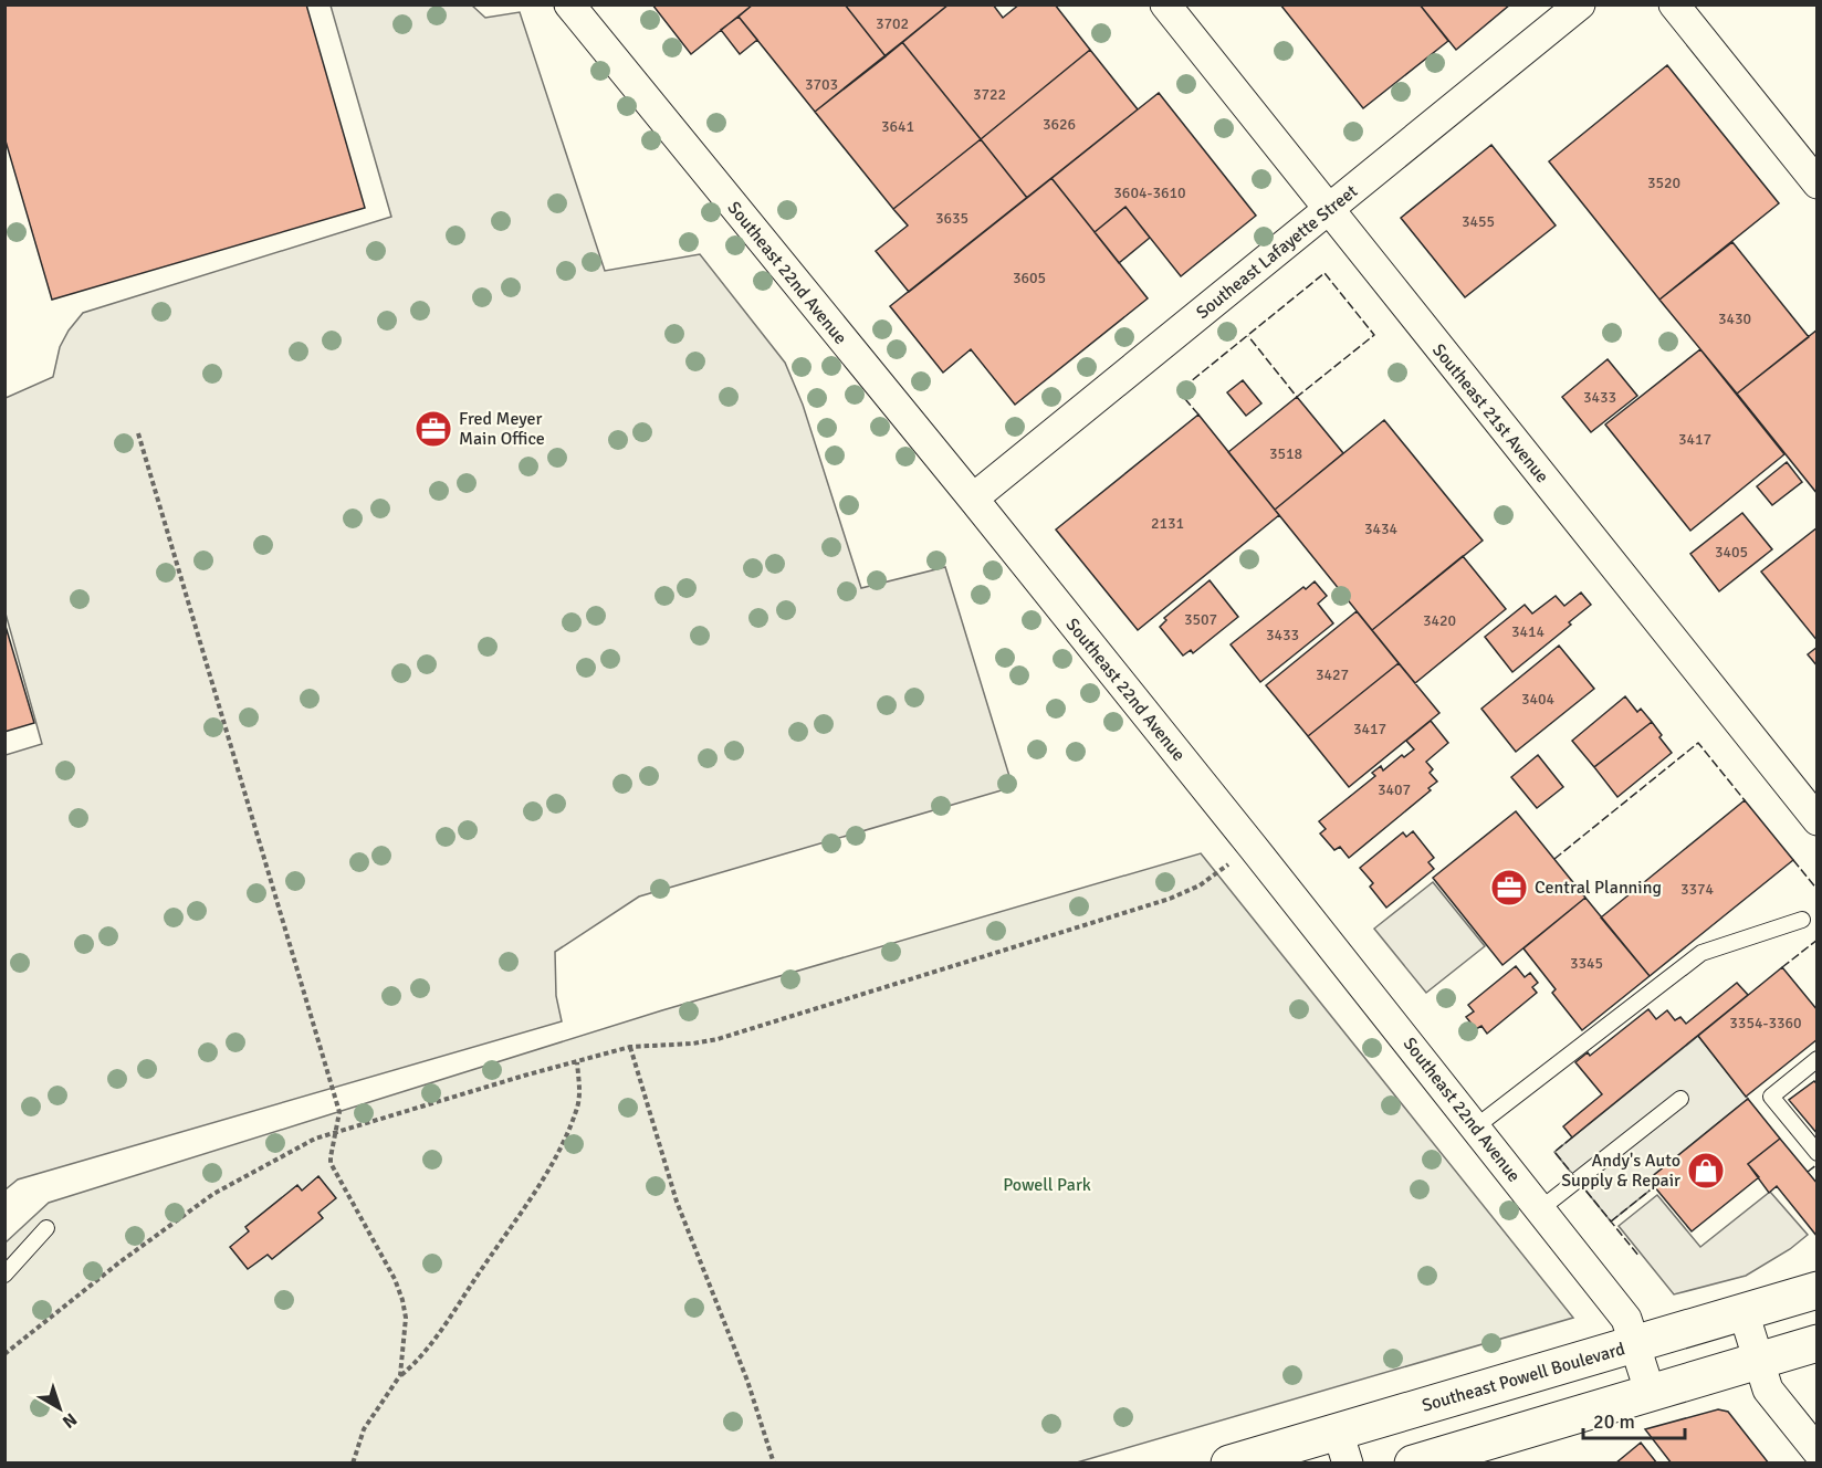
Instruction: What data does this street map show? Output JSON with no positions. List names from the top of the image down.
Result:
{
  "streets": {
    "main road": ["Southeast Powell Boulevard"],
    "street": ["Southeast Lafayette Street", "Southeast 22nd Avenue", "Southeast 21st Avenue"]
  },
  "crossings": [
    ["Southeast Lafayette Street", "Southeast 22nd Avenue"],
    ["Southeast Lafayette Street", "Southeast 21st Avenue"],
    ["Southeast 22nd Avenue", "Southeast Powell Boulevard"]
  ],
  "parks": ["Powell Park"],
  "places": {
    "office": ["Fred Meyer Main Office", "Central Planning"],
    "shop": ["Andy's Auto Supply & Repair"]
  },
  "house_numbers": [
    "3702",
    "3703",
    "3722",
    "3626",
    "3641",
    "3520",
    "3604-3610",
    "3635",
    "3455",
    "3605",
    "3430",
    "3433",
    "3417",
    "3518",
    "2131",
    "3434",
    "3405",
    "3507",
    "3420",
    "3414",
    "3433",
    "3427",
    "3404",
    "3417",
    "3407",
    "3374",
    "3345",
    "3354-3360"
  ],
  "scale_bar": "20 m",
  "north": "bottom right"
}
